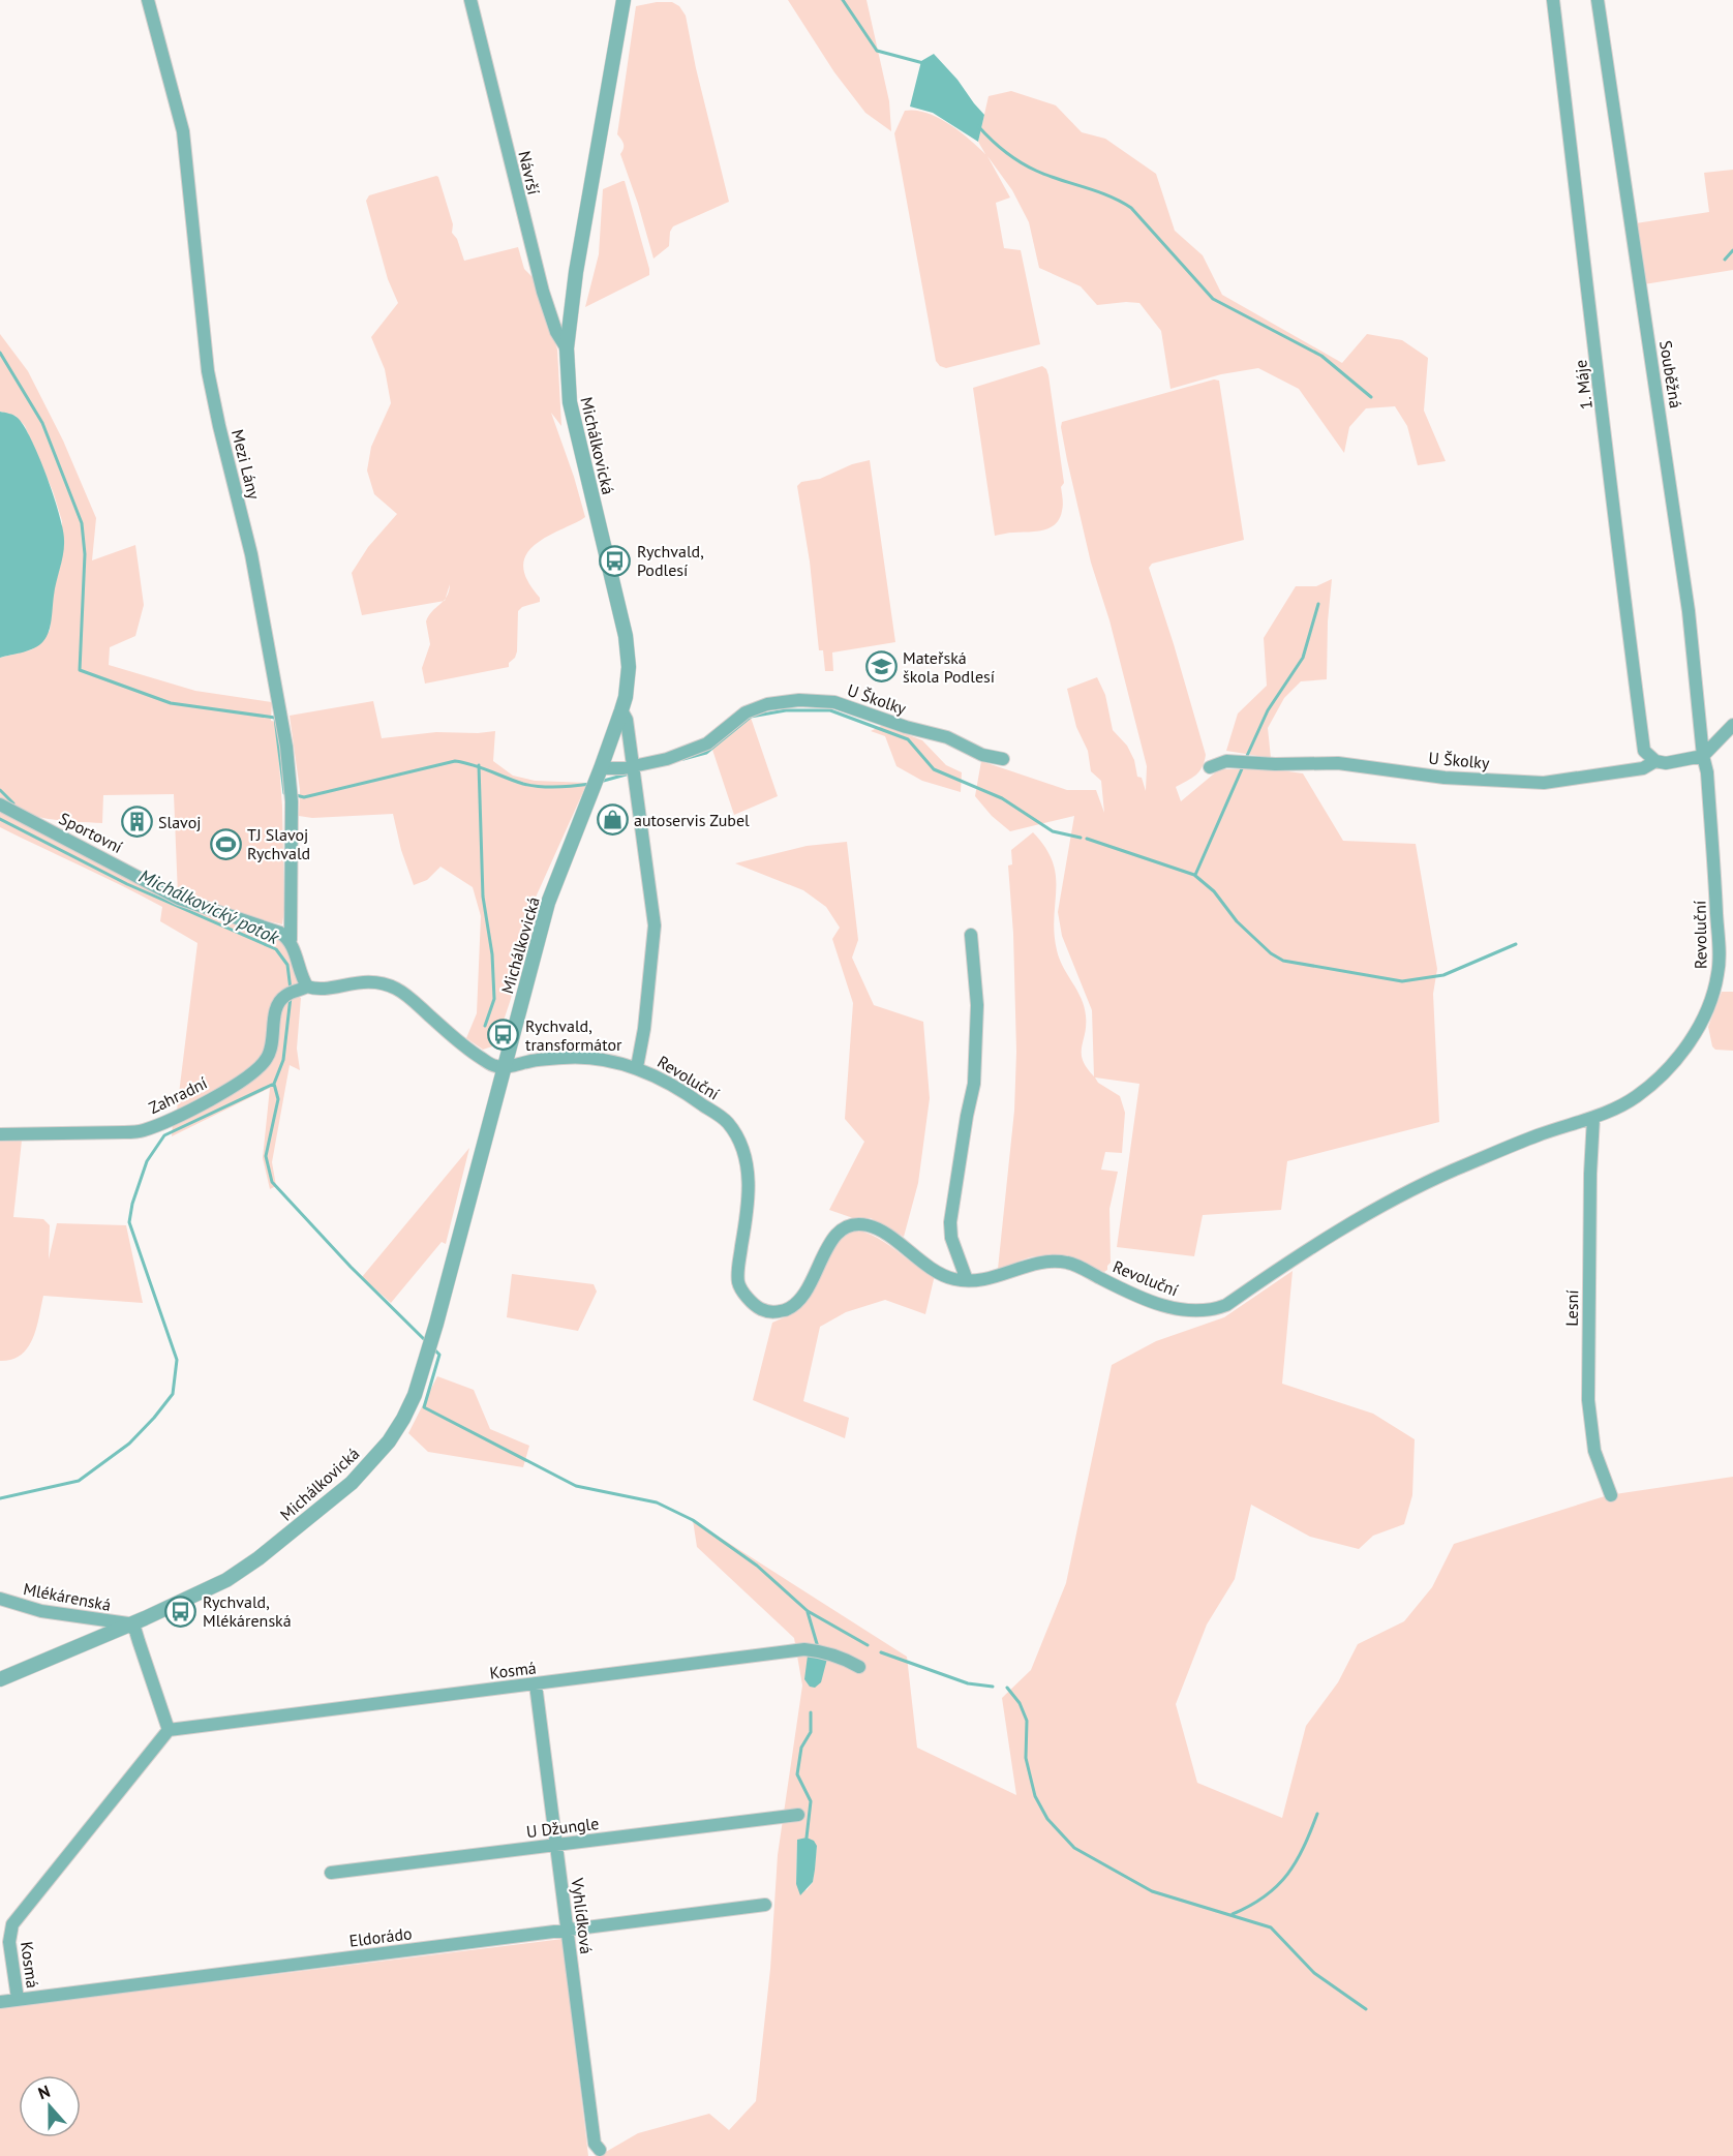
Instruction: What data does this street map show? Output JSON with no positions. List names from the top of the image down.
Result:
{
  "streets": {
    "street": [
      "Návrší",
      "Souběžná",
      "1. Máje",
      "Michálkovická",
      "Mezi Lány",
      "U Školky",
      "Sportovní",
      "Revoluční",
      "Zahradní",
      "Lesní",
      "Mlékárenská",
      "Kosmá",
      "U Džungle",
      "Vyhlídková",
      "Eldorádo"
    ]
  },
  "crossings": [
    ["Návrší", "Michálkovická"],
    ["Souběžná", "U Školky"],
    ["Souběžná", "Revoluční"],
    ["1. Máje", "U Školky"],
    ["Michálkovická", "U Školky"],
    ["Michálkovická", "Revoluční"],
    ["Michálkovická", "Mlékárenská"],
    ["Mezi Lány", "Sportovní"],
    ["U Školky", "Revoluční"],
    ["Revoluční", "Lesní"],
    ["Kosmá", "Vyhlídková"],
    ["Kosmá", "Eldorádo"],
    ["U Džungle", "Vyhlídková"],
    ["Vyhlídková", "Eldorádo"]
  ],
  "water": ["Michálkovický potok"],
  "places": {
    "bus stop": ["Rychvald, Podlesí", "Rychvald, transformátor", "Rychvald, Mlékárenská"],
    "school or university": ["Mateřská škola Podlesí"],
    "shop": ["autoservis Zubel"],
    "building": ["Slavoj"],
    "sports": ["TJ Slavoj Rychvald"]
  },
  "north": "top"
}
